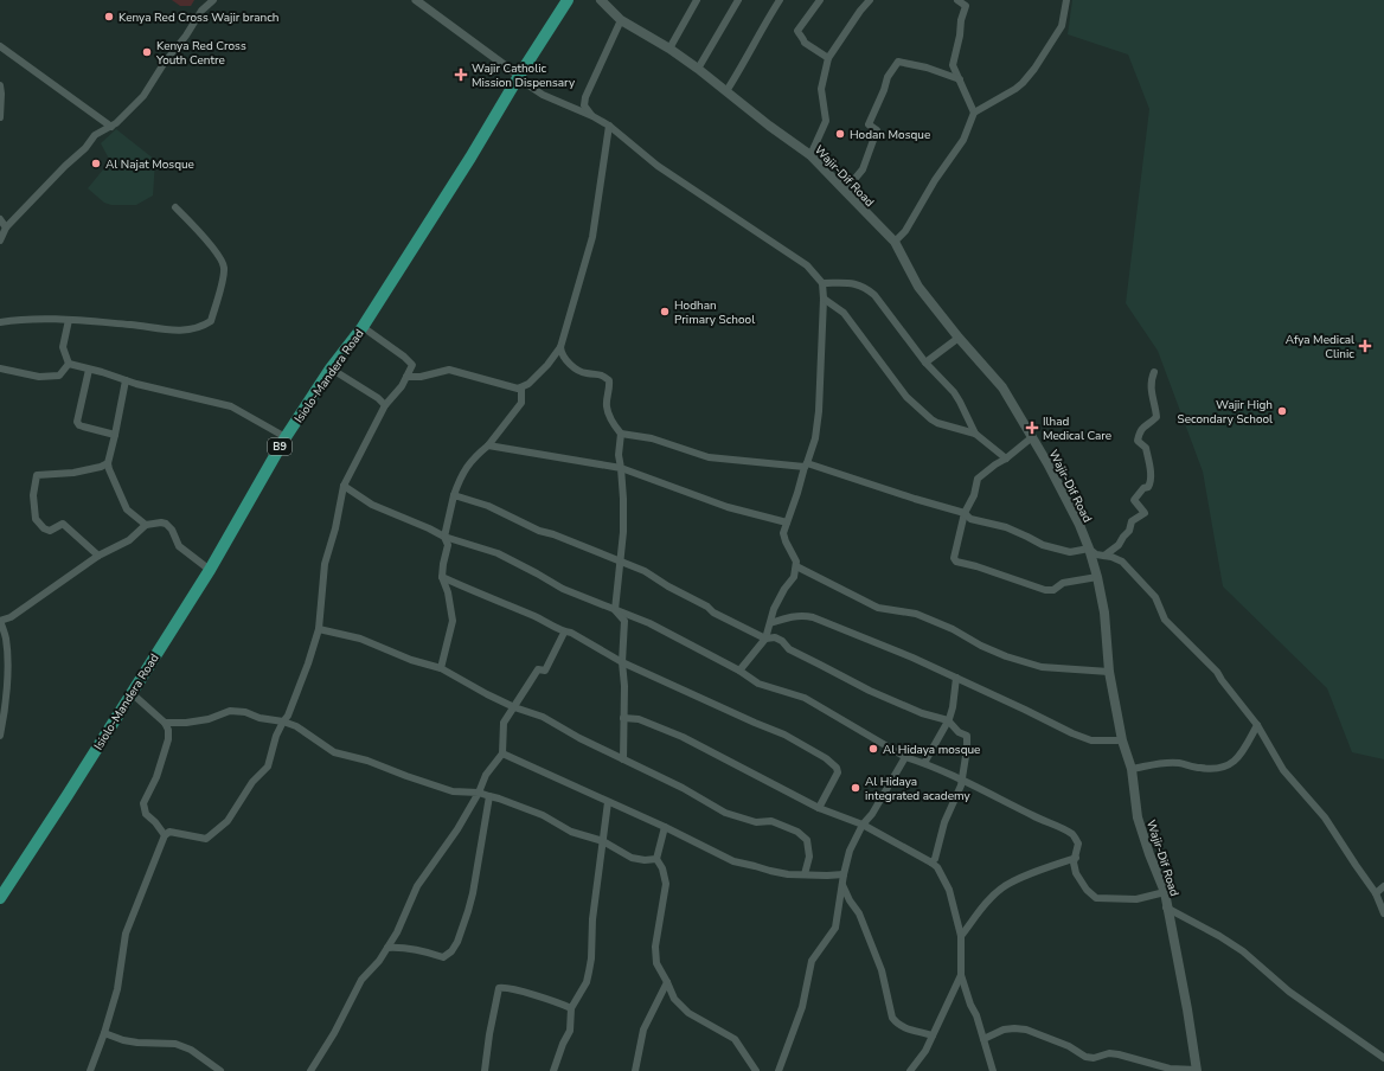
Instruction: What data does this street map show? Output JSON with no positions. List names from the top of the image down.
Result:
{
  "streets": {
    "highway": ["Isiolo-Mandera Road", "B9"],
    "main road": ["Wajir-Dif Road"]
  },
  "places": {
    "other": [
      "Kenya Red Cross Wajir branch",
      "Kenya Red Cross Youth Centre",
      "Hodan Mosque",
      "Al Najat Mosque",
      "Hodhan Primary School",
      "Wajir High Secondary School",
      "Al Hidaya mosque",
      "Al Hidaya integrated academy"
    ],
    "health": ["Wajir Catholic Mission Dispensary", "Afya Medical Clinic", "Ilhad Medical Care"]
  }
}
